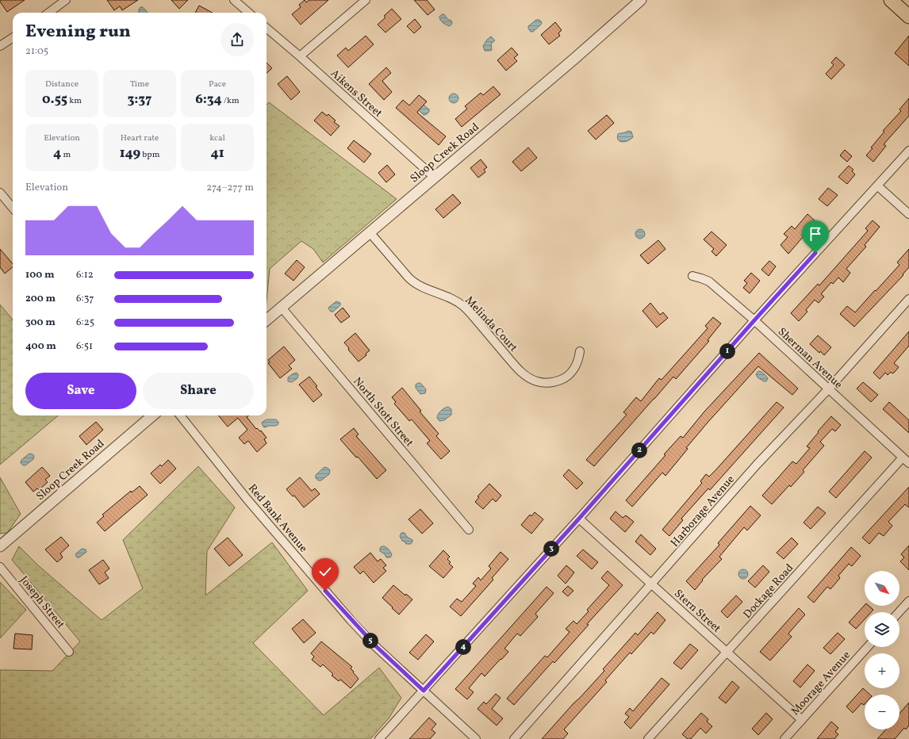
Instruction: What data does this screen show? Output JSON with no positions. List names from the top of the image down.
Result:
{
  "streets": {
    "street": [
      "Aikens Street",
      "Sloop Creek Road",
      "Melinda Court",
      "Sherman Avenue",
      "North Stott Street",
      "Harborage Avenue",
      "Red Bank Avenue",
      "Dockage Road",
      "Joseph Street",
      "Stern Street",
      "Moorage Avenue"
    ]
  },
  "crossings": [
    ["Aikens Street", "Sloop Creek Road"],
    ["Sloop Creek Road", "Melinda Court"],
    ["Sloop Creek Road", "North Stott Street"],
    ["Sherman Avenue", "Harborage Avenue"],
    ["Sherman Avenue", "Dockage Road"],
    ["Harborage Avenue", "Stern Street"],
    ["Dockage Road", "Stern Street"],
    ["Stern Street", "Moorage Avenue"]
  ],
  "north": "bottom right",
  "page": {
    "heading": ["Evening run", "21:05"],
    "stats": [
      ["Distance", "0.55 km"],
      ["Time", "3:37"],
      ["Pace", "6:34 /km"],
      ["Elevation", "4 m"],
      ["Heart rate", "149 bpm"],
      ["kcal", "41"]
    ],
    "chart": ["Elevation", "274–277 m"],
    "list": [
      {
        "name": "100 m",
        "note": "6:12"
      },
      {
        "name": "200 m",
        "note": "6:37"
      },
      {
        "name": "300 m",
        "note": "6:25"
      },
      {
        "name": "400 m",
        "note": "6:51"
      }
    ],
    "pins": [
      "1",
      "2",
      "3",
      "5",
      "4"
    ],
    "buttons": ["Save", "Share"],
    "map_buttons": ["+", "−"]
  }
}
